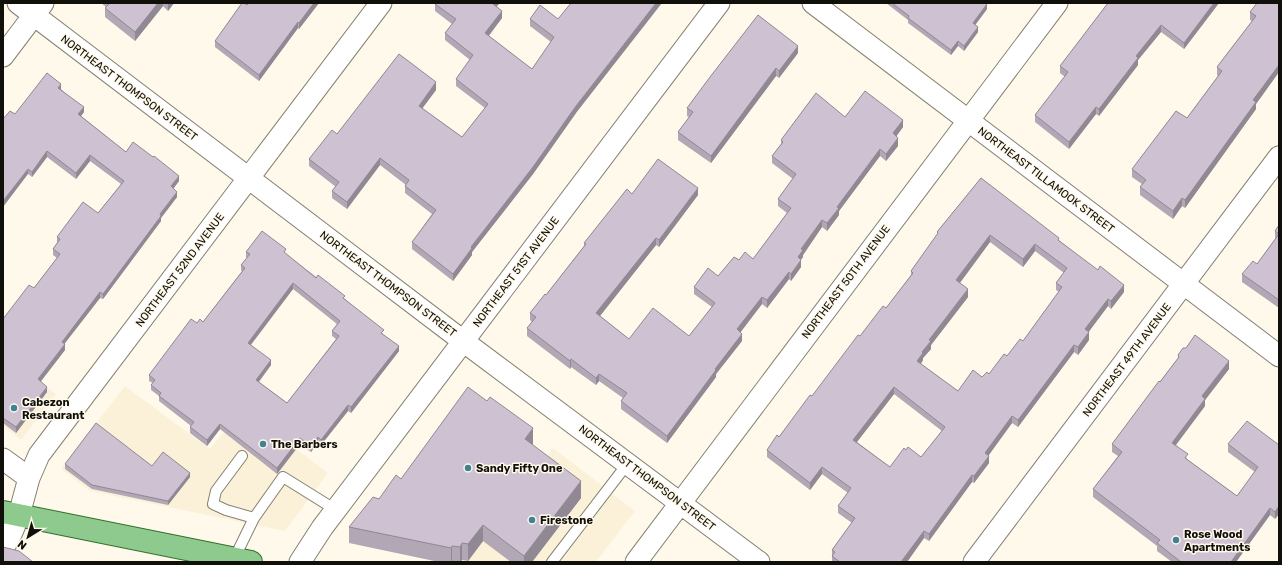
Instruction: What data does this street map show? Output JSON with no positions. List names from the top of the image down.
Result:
{
  "streets": {
    "street": [
      "NORTHEAST THOMPSON STREET",
      "NORTHEAST TILLAMOOK STREET",
      "NORTHEAST 52ND AVENUE",
      "NORTHEAST 51ST AVENUE",
      "NORTHEAST 50TH AVENUE",
      "NORTHEAST 49TH AVENUE"
    ]
  },
  "crossings": [
    ["NORTHEAST THOMPSON STREET", "NORTHEAST 52ND AVENUE"],
    ["NORTHEAST THOMPSON STREET", "NORTHEAST 51ST AVENUE"],
    ["NORTHEAST THOMPSON STREET", "NORTHEAST 50TH AVENUE"],
    ["NORTHEAST TILLAMOOK STREET", "NORTHEAST 50TH AVENUE"],
    ["NORTHEAST TILLAMOOK STREET", "NORTHEAST 49TH AVENUE"]
  ],
  "places": [
    "Cabezon Restaurant",
    "The Barbers",
    "Sandy Fifty One",
    "Firestone",
    "Rose Wood Apartments"
  ],
  "north": "bottom left"
}
